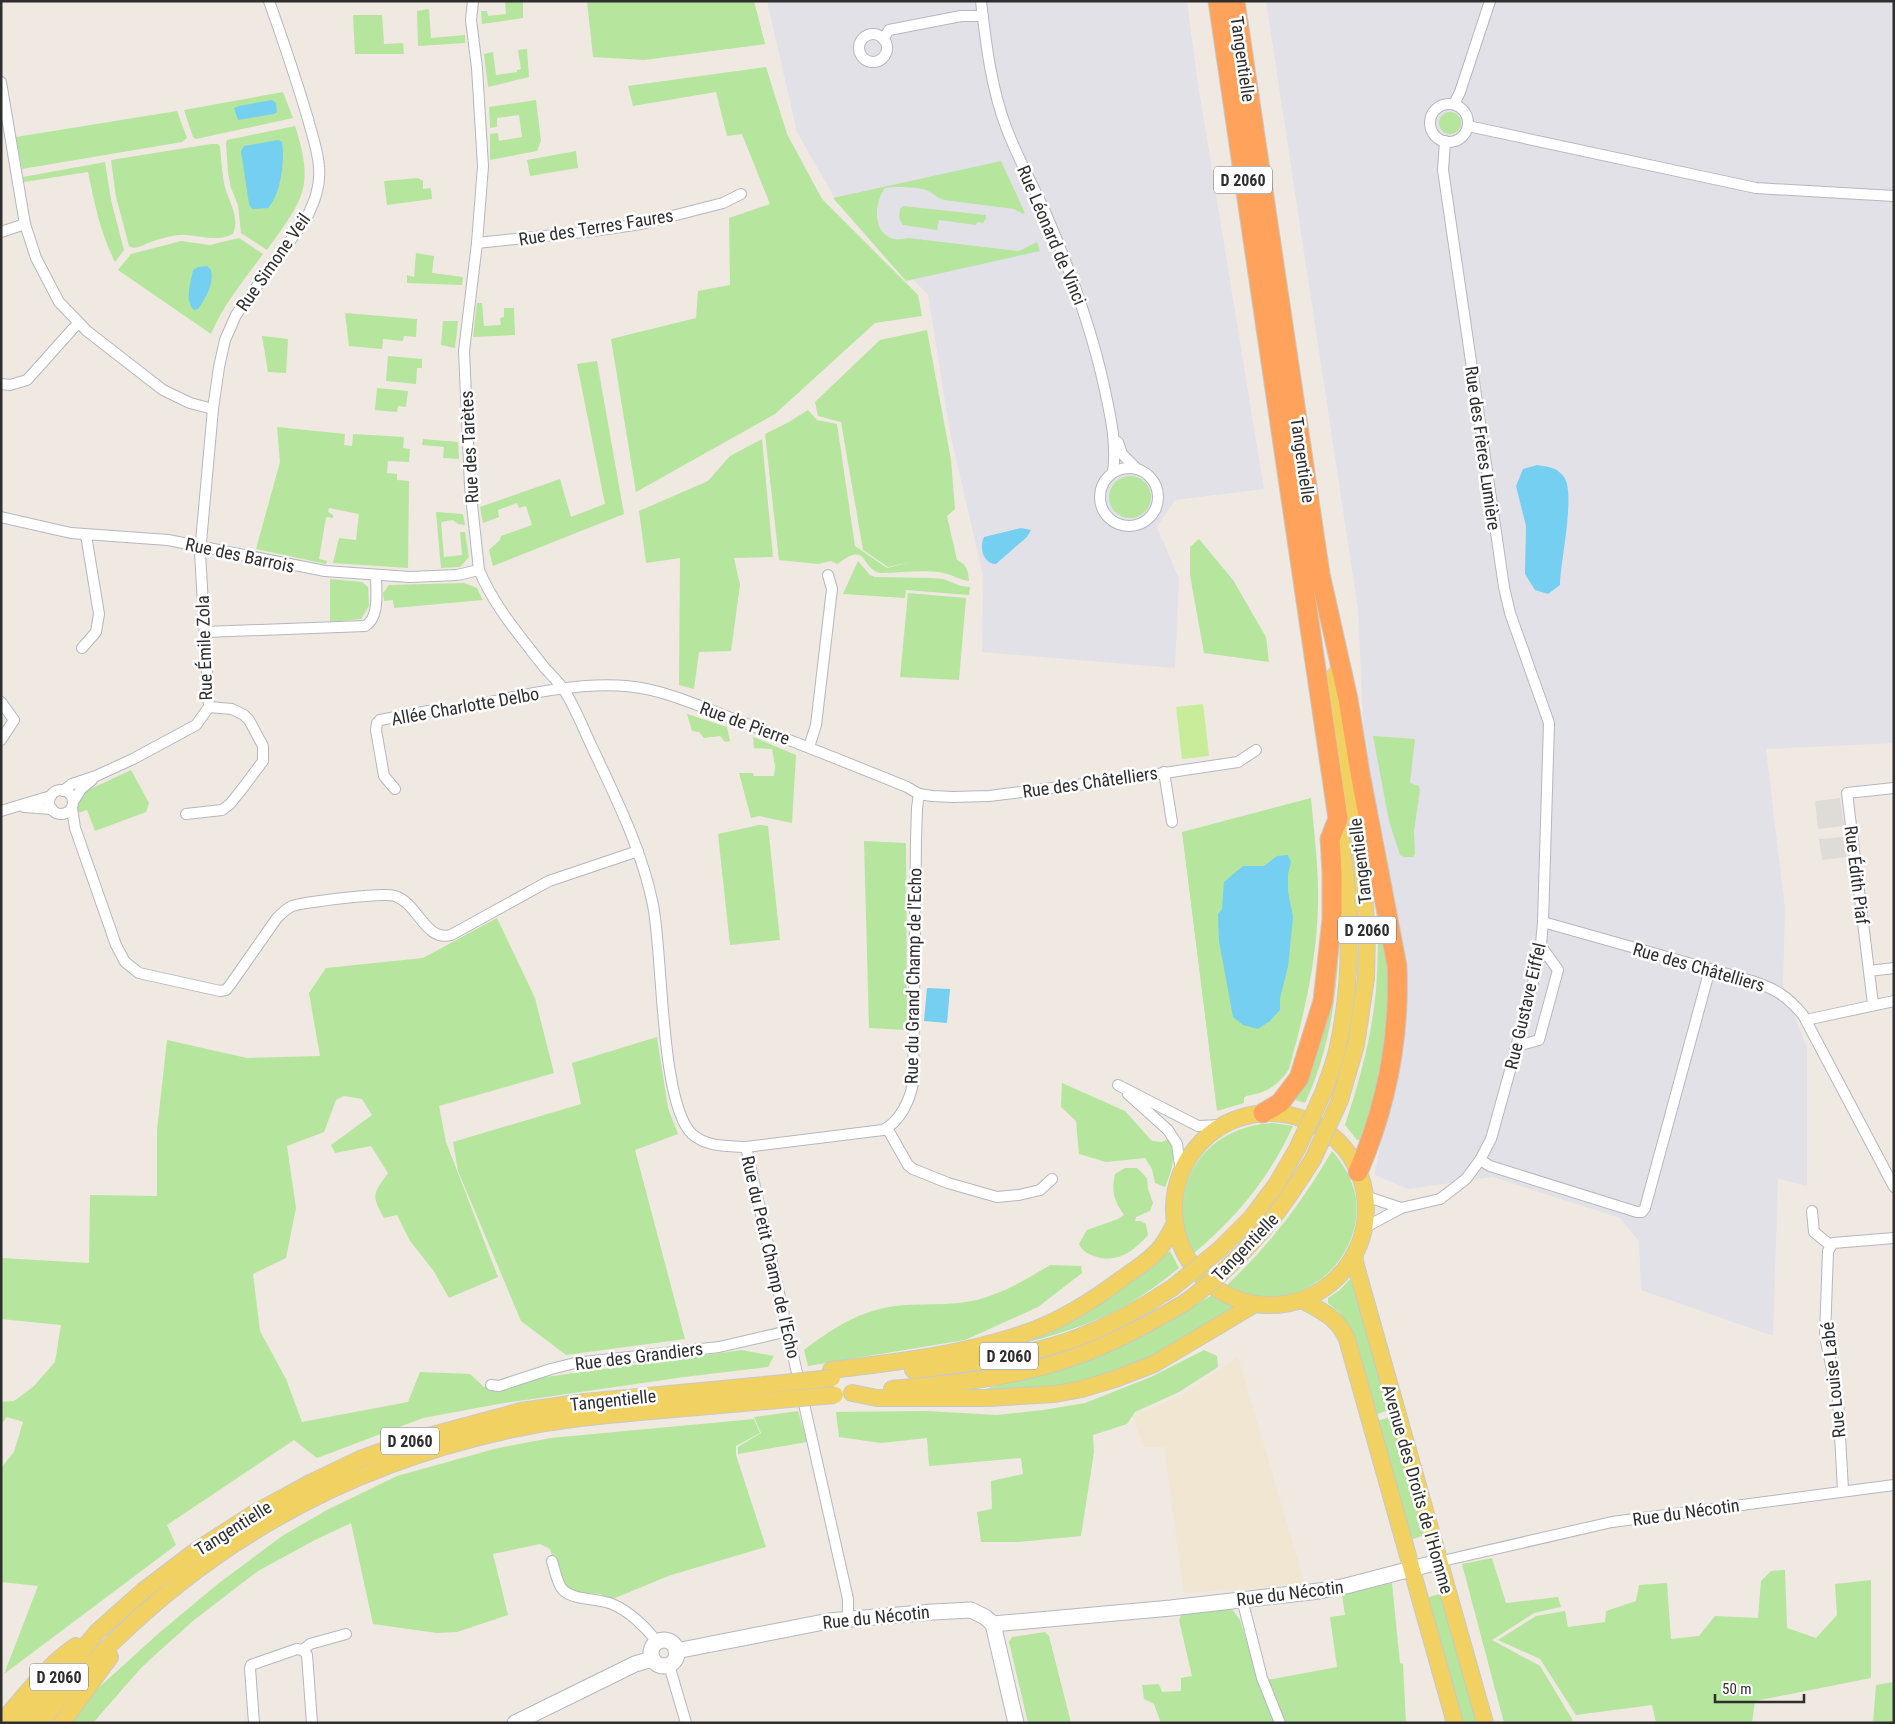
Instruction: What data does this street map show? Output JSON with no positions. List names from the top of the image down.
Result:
{
  "streets": {
    "highway": ["Tangentielle", "D 2060"],
    "main road": ["Avenue des Droits de l'Homme"],
    "street": [
      "Rue des Terres Faures",
      "Rue Léonard de Vinci",
      "Rue Simone Veil",
      "Rue des Tarètes",
      "Rue des Frères Lumière",
      "Rue des Barrois",
      "Rue Émile Zola",
      "Allée Charlotte Delbo",
      "Rue de Pierre",
      "Rue des Châtelliers",
      "Rue Édith Piaf",
      "Rue du Grand Champ de l'Echo",
      "Rue Gustave Eiffel",
      "Rue du Petit Champ de l'Echo",
      "Rue des Grandiers",
      "Rue Louise Labé",
      "Rue du Nécotin"
    ]
  },
  "crossings": [
    ["Tangentielle", "D 2060"],
    ["Rue des Terres Faures", "Rue des Tarètes"],
    ["Rue Simone Veil", "Rue des Barrois"],
    ["Rue Simone Veil", "Rue Émile Zola"],
    ["Rue des Tarètes", "Rue des Barrois"],
    ["Rue des Tarètes", "Allée Charlotte Delbo"],
    ["Rue des Tarètes", "Rue de Pierre"],
    ["Rue des Tarètes", "Rue du Petit Champ de l'Echo"],
    ["Rue des Frères Lumière", "Rue Gustave Eiffel"],
    ["Rue des Barrois", "Rue Émile Zola"],
    ["Allée Charlotte Delbo", "Rue de Pierre"],
    ["Rue de Pierre", "Rue des Châtelliers"],
    ["Rue de Pierre", "Rue du Grand Champ de l'Echo"],
    ["Rue des Châtelliers", "Rue du Grand Champ de l'Echo"],
    ["Rue des Châtelliers", "Rue Gustave Eiffel"],
    ["Rue du Petit Champ de l'Echo", "Rue des Grandiers"],
    ["Rue du Petit Champ de l'Echo", "Rue du Nécotin"],
    ["Rue Louise Labé", "Rue du Nécotin"],
    ["Avenue des Droits de l'Homme", "Rue du Nécotin"]
  ],
  "scale_bar": "50 m"
}
